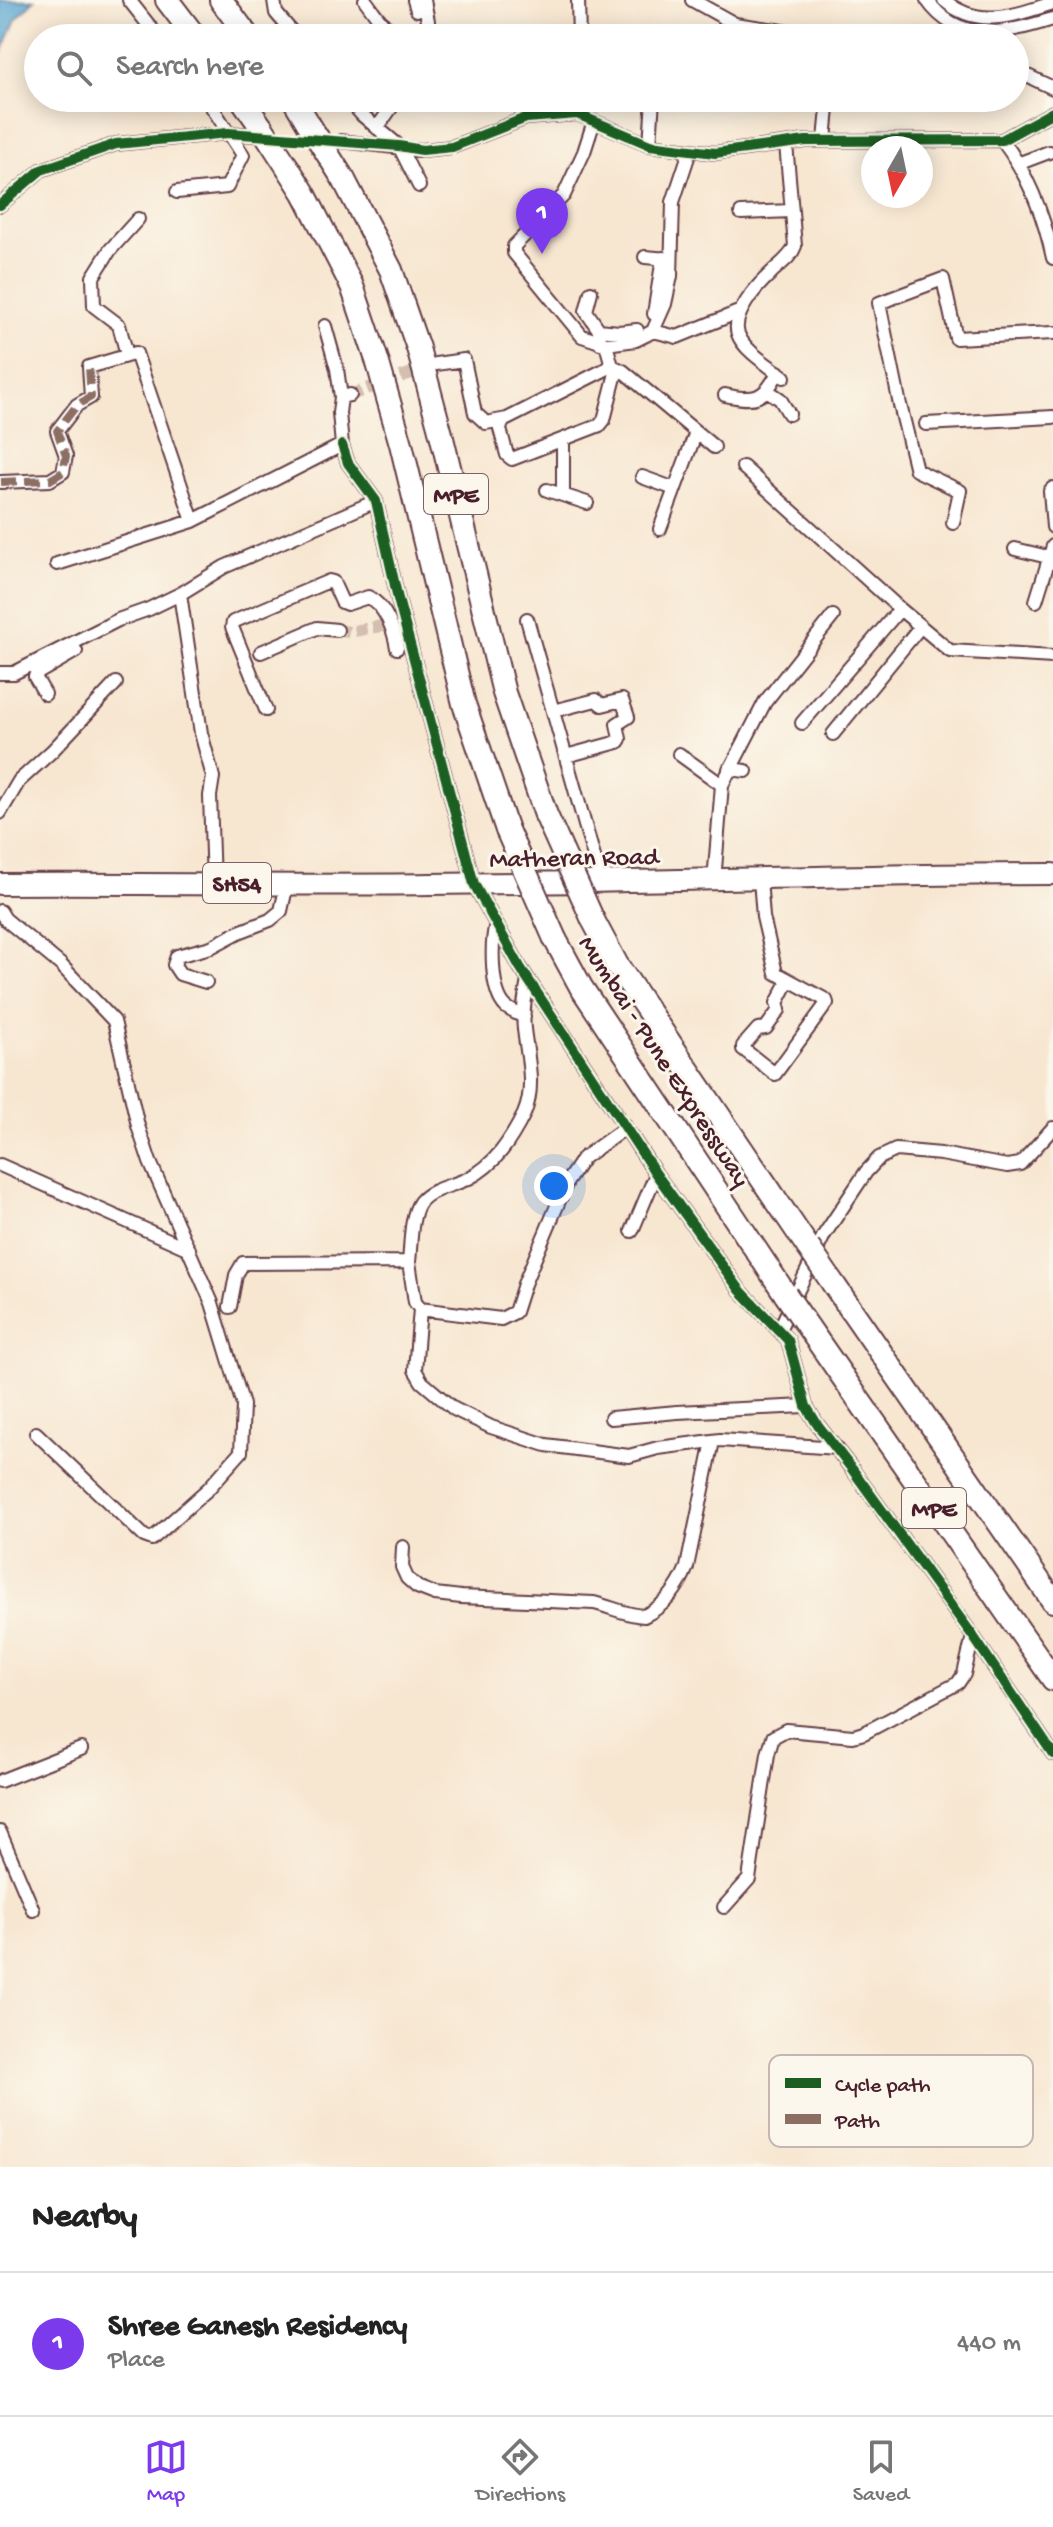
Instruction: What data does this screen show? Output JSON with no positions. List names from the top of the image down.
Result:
{
  "streets": {
    "highway": ["MPE", "Mumbai - Pune Expressway"],
    "main road": ["Matheran Road", "SH54"]
  },
  "legend": ["Cycle path", "Path"],
  "north": "bottom",
  "page": {
    "search": "Search here",
    "pins": "1",
    "heading": "Nearby",
    "list": [
      {
        "mark": "1",
        "name": "Shree Ganesh Residency",
        "note": "Place",
        "value": "440 m"
      }
    ],
    "nav": ["Map", "Directions", "Saved"]
  }
}
